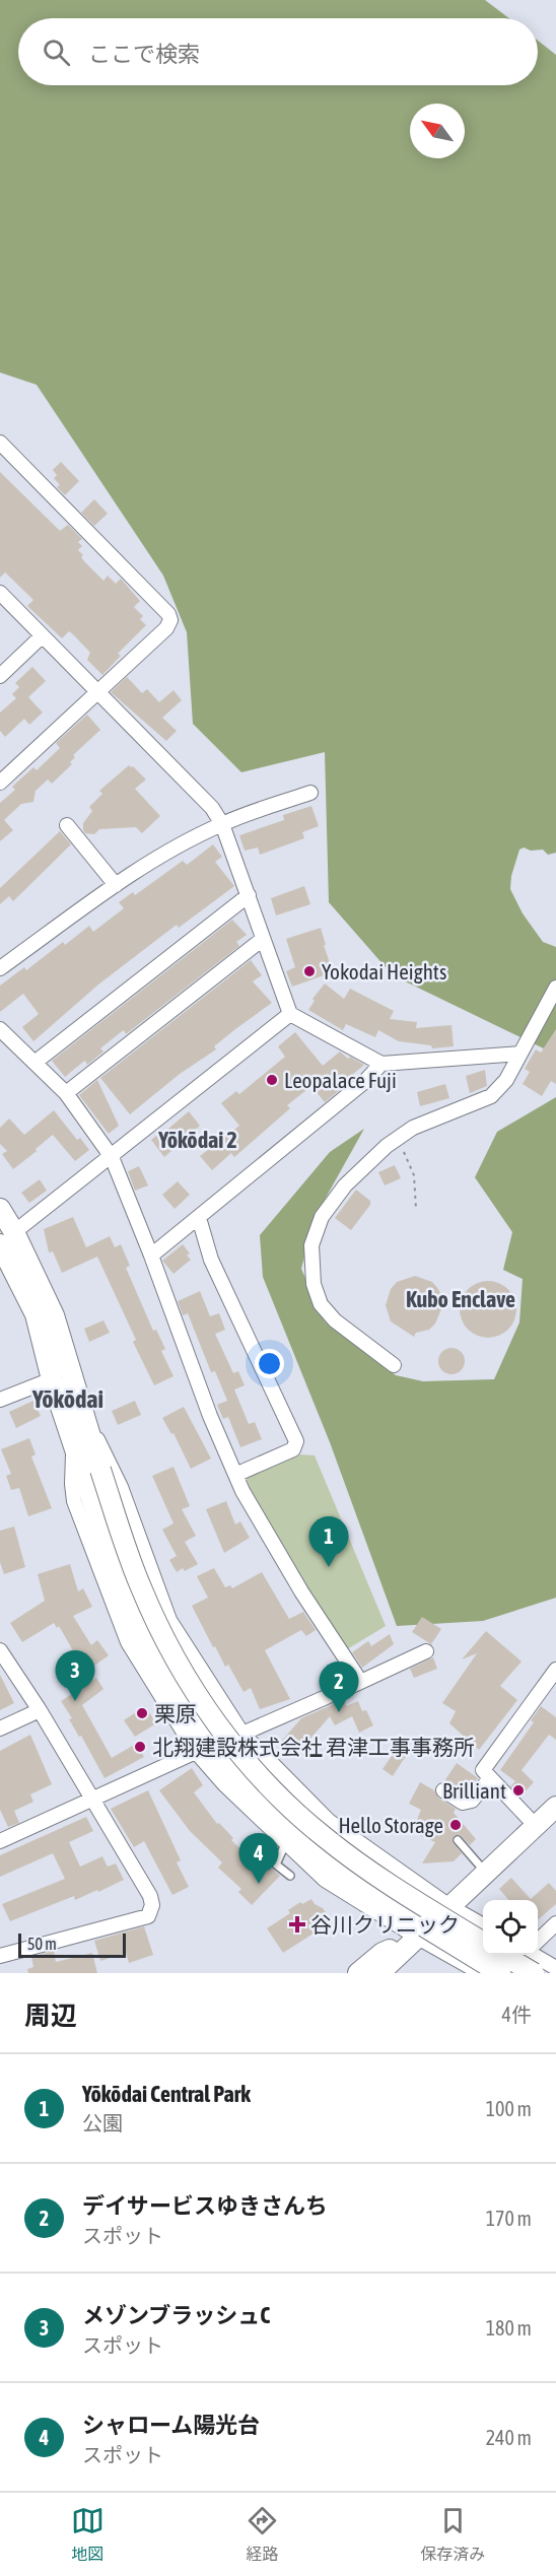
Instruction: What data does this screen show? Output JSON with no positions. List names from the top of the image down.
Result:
{
  "districts": ["Yōkōdai 2", "Kubo Enclave", "Yōkōdai"],
  "places": {
    "other": [
      "Yokodai Heights",
      "Leopalace Fuji",
      "栗原",
      "北翔建設株式会社 君津工事事務所",
      "Brilliant",
      "Hello Storage"
    ],
    "health": ["谷川クリニック"]
  },
  "scale_bar": "50 m",
  "north": "top left",
  "page": {
    "search": "ここで検索",
    "pins": [
      "1",
      "3",
      "2",
      "4"
    ],
    "scale": "50 m",
    "heading": ["周辺", "4件"],
    "list": [
      {
        "mark": "1",
        "name": "Yōkōdai Central Park",
        "note": "公園",
        "value": "100 m"
      },
      {
        "mark": "2",
        "name": "デイサービスゆきさんち",
        "note": "スポット",
        "value": "170 m"
      },
      {
        "mark": "3",
        "name": "メゾンブラッシュC",
        "note": "スポット",
        "value": "180 m"
      },
      {
        "mark": "4",
        "name": "シャローム陽光台",
        "note": "スポット",
        "value": "240 m"
      }
    ],
    "nav": ["地図", "経路", "保存済み"]
  }
}
